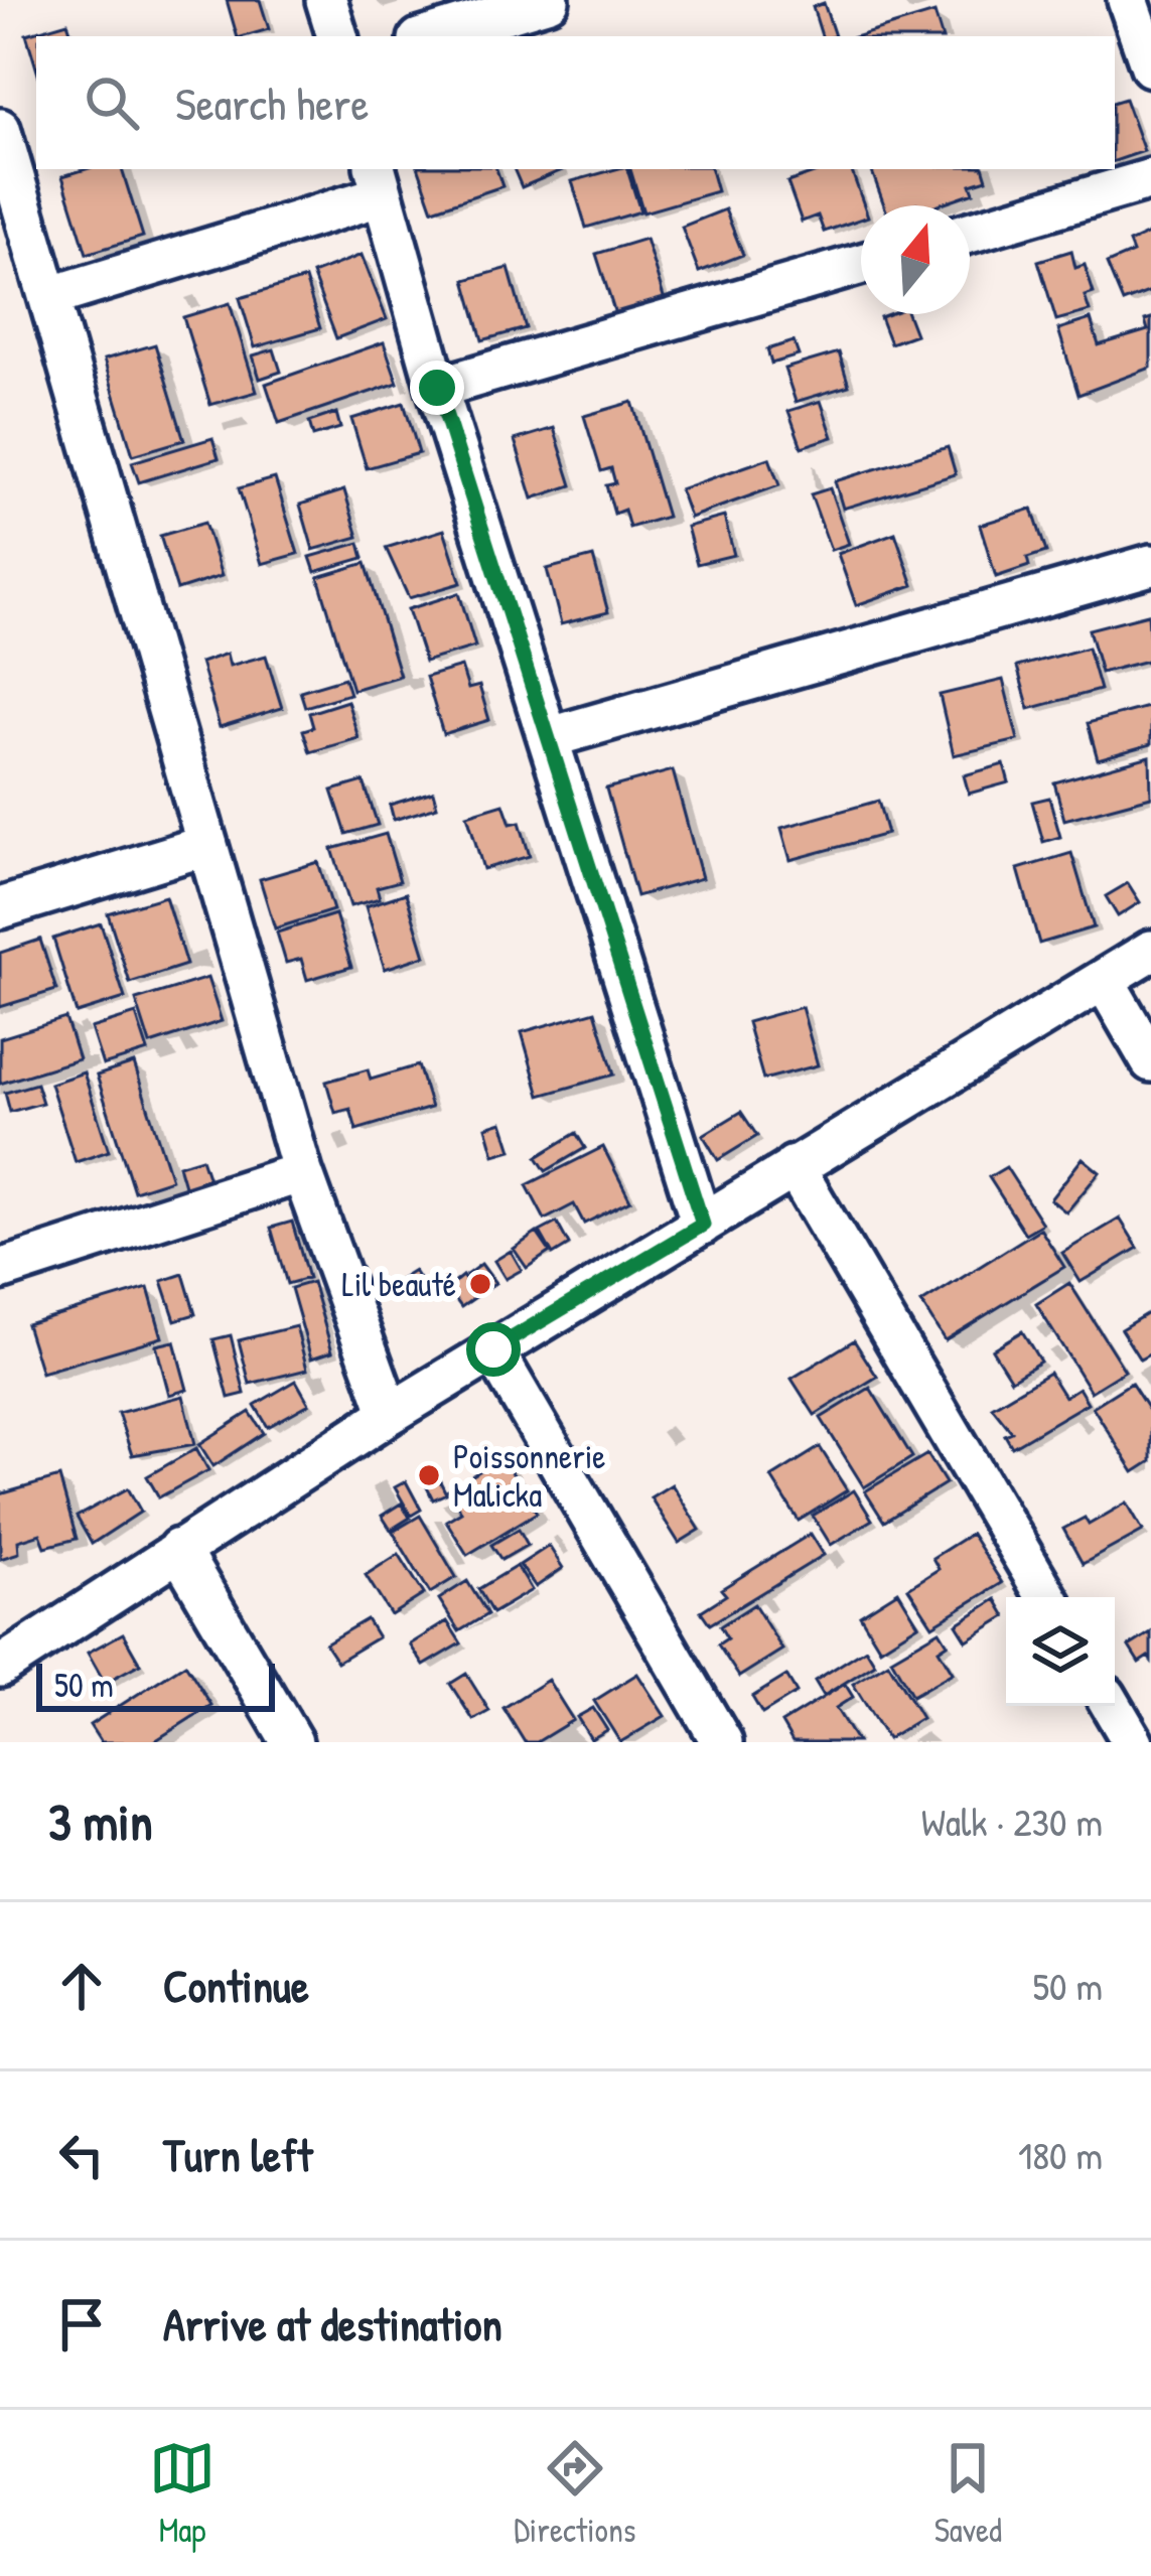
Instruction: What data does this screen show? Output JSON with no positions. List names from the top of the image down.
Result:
{
  "places": ["Lil beauté", "Poissonnerie Malicka"],
  "scale_bar": "50 m",
  "north": "top",
  "page": {
    "search": "Search here",
    "scale": "50 m",
    "heading": ["3 min", "Walk · 230 m"],
    "list": [
      ["Continue", "50 m"],
      ["Turn left", "180 m"],
      "Arrive at destination"
    ],
    "nav": ["Map", "Directions", "Saved"]
  }
}
